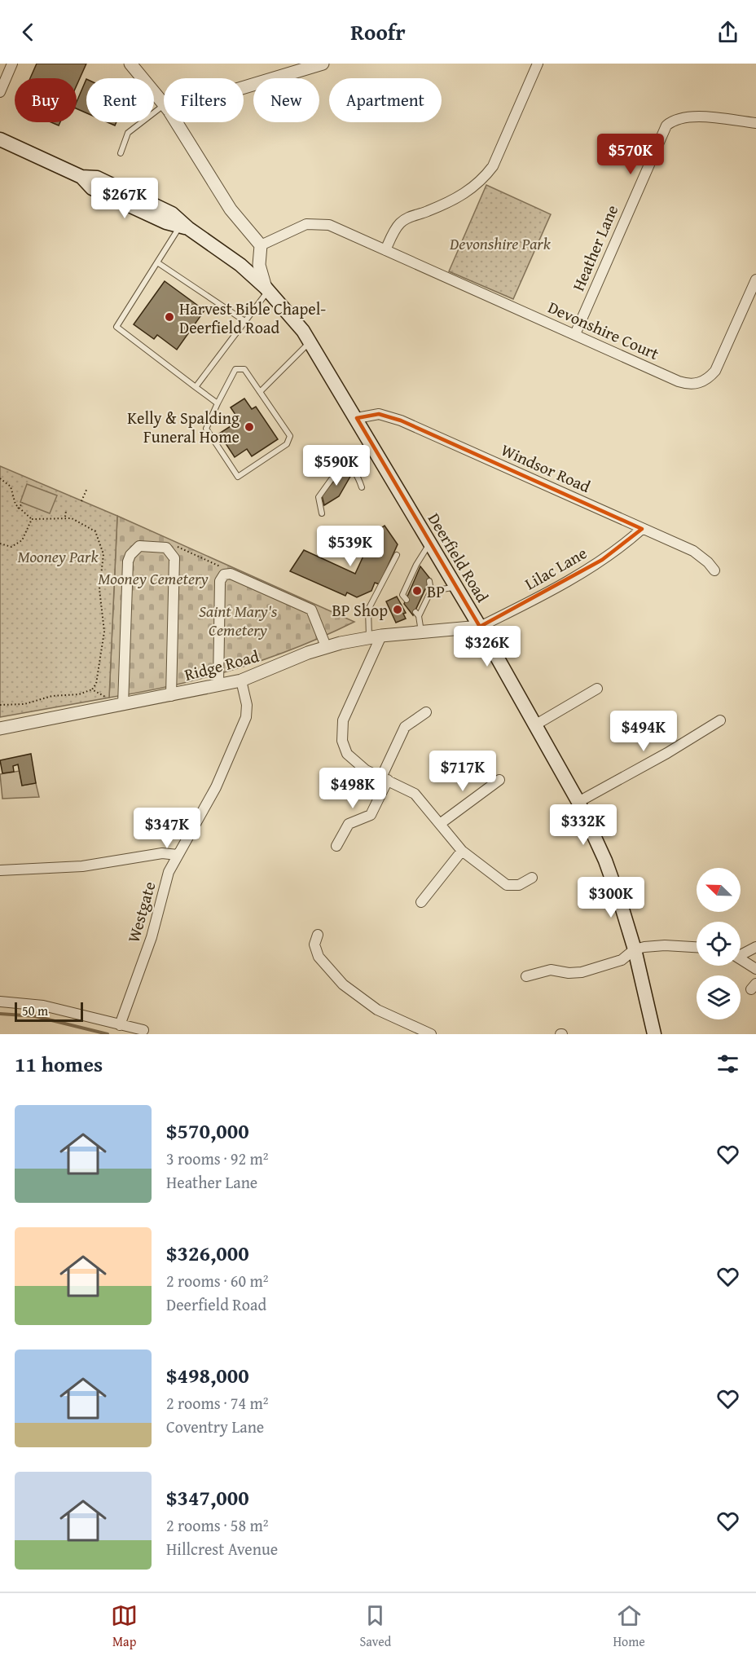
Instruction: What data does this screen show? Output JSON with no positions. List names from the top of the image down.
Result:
{
  "streets": {
    "main road": ["Deerfield Road"],
    "street": [
      "Heather Lane",
      "Devonshire Court",
      "Windsor Road",
      "Lilac Lane",
      "Ridge Road",
      "Westgate"
    ]
  },
  "crossings": [
    ["Heather Lane", "Devonshire Court"],
    ["Windsor Road", "Deerfield Road"],
    ["Windsor Road", "Lilac Lane"],
    ["Deerfield Road", "Lilac Lane"],
    ["Deerfield Road", "Ridge Road"],
    ["Lilac Lane", "Ridge Road"],
    ["Ridge Road", "Westgate"]
  ],
  "parks": [
    "Devonshire Park",
    "Mooney Park",
    "Mooney Cemetery",
    "Saint Mary's Cemetery"
  ],
  "places": [
    "Harvest Bible Chapel- Deerfield Road",
    "Kelly & Spalding Funeral Home",
    "BP",
    "BP Shop"
  ],
  "scale_bar": "50 m",
  "north": "top left",
  "page": {
    "header": "Roofr",
    "chip": [
      "Buy",
      "Rent",
      "Filters",
      "New",
      "Apartment"
    ],
    "price": [
      "$570K",
      "$267K",
      "$590K",
      "$539K",
      "$326K",
      "$494K",
      "$717K",
      "$498K",
      "$332K",
      "$347K",
      "$300K"
    ],
    "scale": "50 m",
    "heading": "11 homes",
    "list": [
      {
        "name": "$570,000",
        "note": "3 rooms · 92 m² · Heather Lane"
      },
      {
        "name": "$326,000",
        "note": "2 rooms · 60 m² · Deerfield Road"
      },
      {
        "name": "$498,000",
        "note": "2 rooms · 74 m² · Coventry Lane"
      },
      {
        "name": "$347,000",
        "note": "2 rooms · 58 m² · Hillcrest Avenue"
      }
    ],
    "tabs": ["Map", "Saved", "Home"]
  }
}
